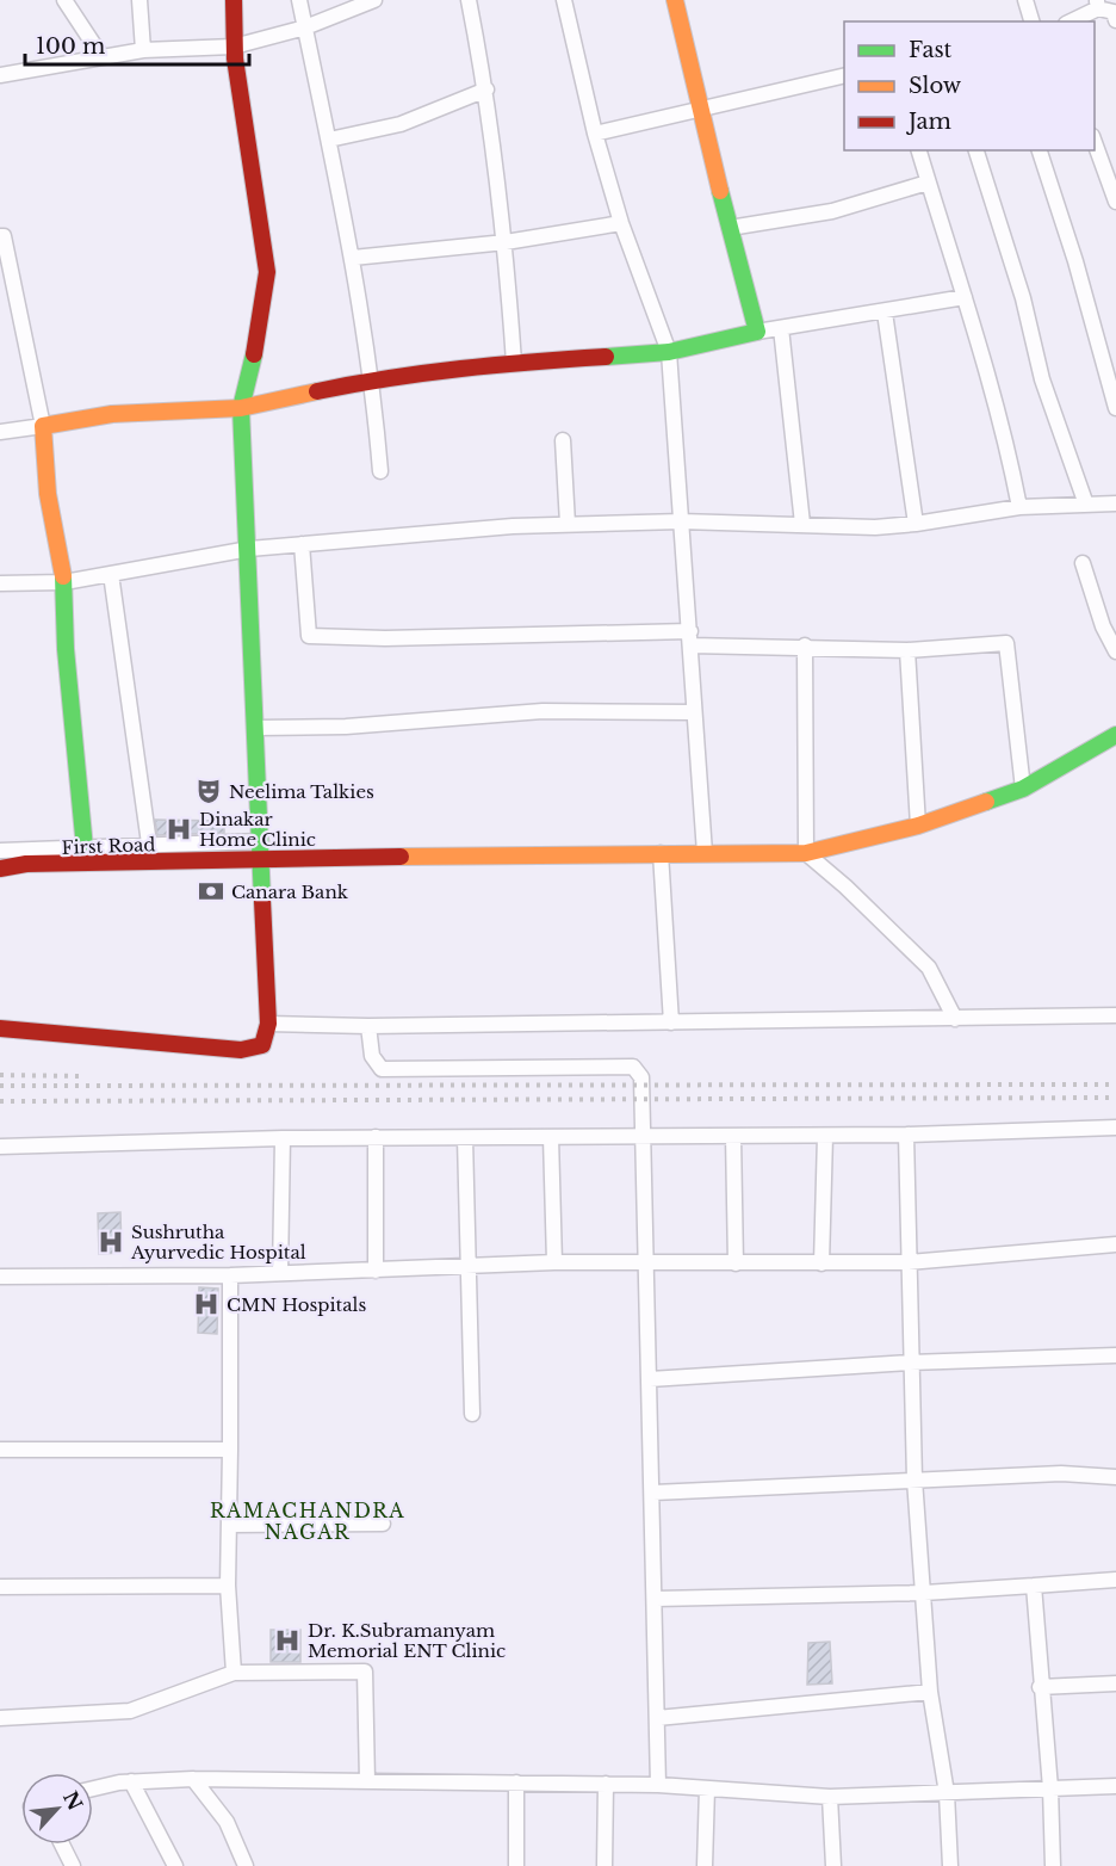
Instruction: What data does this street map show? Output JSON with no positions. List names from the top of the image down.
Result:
{
  "streets": {
    "street": ["First Road"]
  },
  "districts": ["RAMACHANDRA NAGAR"],
  "places": {
    "theatre": ["Neelima Talkies"],
    "hospital": [
      "Dinakar Home Clinic",
      "Sushrutha Ayurvedic Hospital",
      "CMN Hospitals",
      "Dr. K.Subramanyam Memorial ENT Clinic"
    ],
    "bank": ["Canara Bank"]
  },
  "legend": ["Fast", "Slow", "Jam"],
  "scale_bar": "100 m",
  "north": "top right"
}
